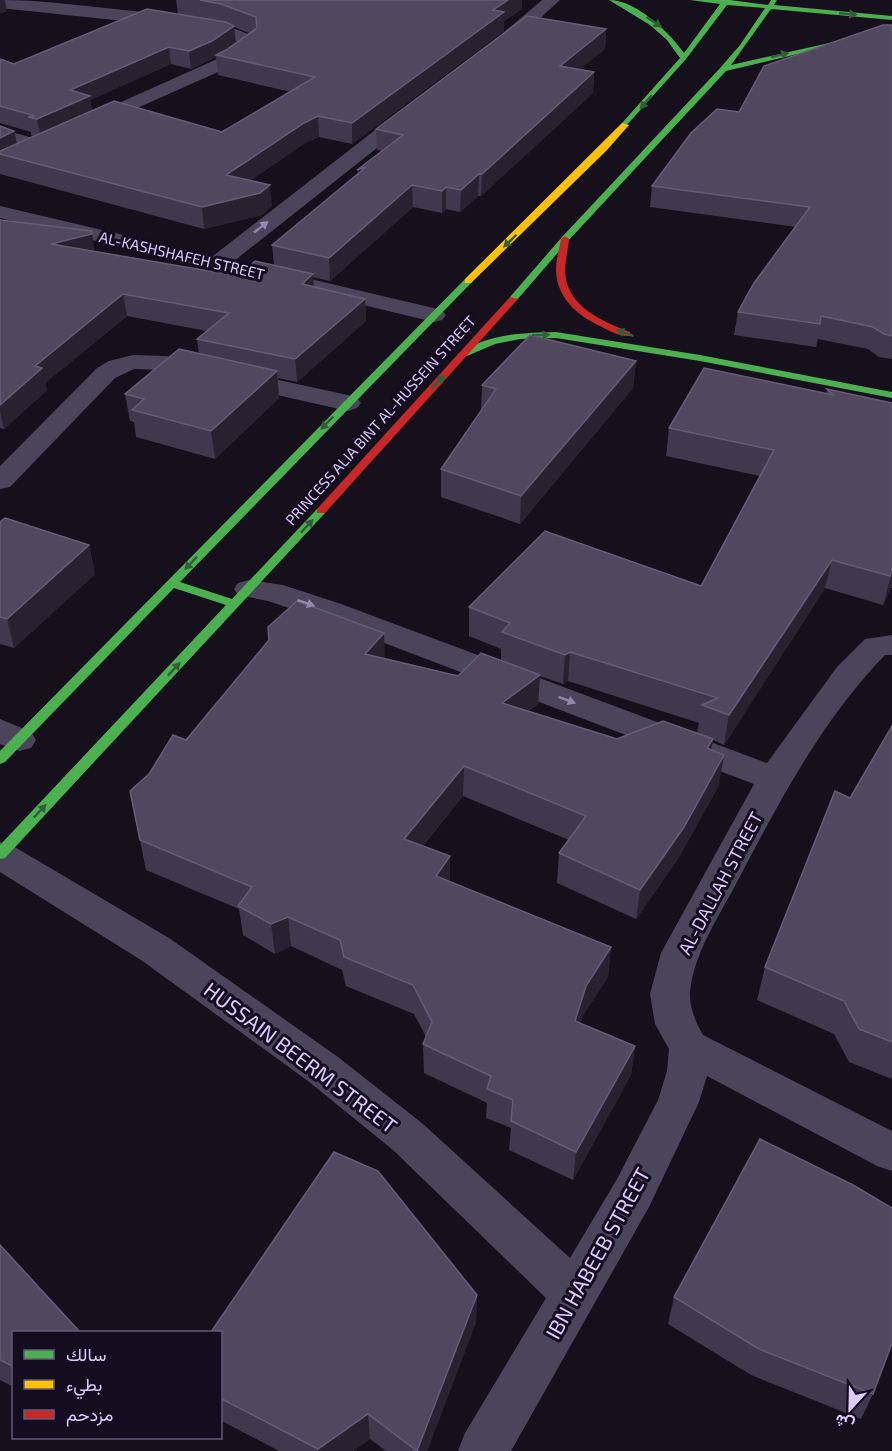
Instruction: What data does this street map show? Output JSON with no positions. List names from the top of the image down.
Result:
{
  "streets": {
    "main road": ["PRINCESS ALIA BINT AL-HUSSEIN STREET"],
    "street": [
      "AL-KASHSHAFEH STREET",
      "AL-DALLAH STREET",
      "HUSSAIN BEERM STREET",
      "IBN HABEEB STREET"
    ]
  },
  "crossings": [
    ["AL-KASHSHAFEH STREET", "PRINCESS ALIA BINT AL-HUSSEIN STREET"],
    ["PRINCESS ALIA BINT AL-HUSSEIN STREET", "HUSSAIN BEERM STREET"],
    ["AL-DALLAH STREET", "IBN HABEEB STREET"],
    ["HUSSAIN BEERM STREET", "IBN HABEEB STREET"]
  ],
  "legend": ["سالك", "بطيء", "مزدحم"],
  "north": "bottom"
}
